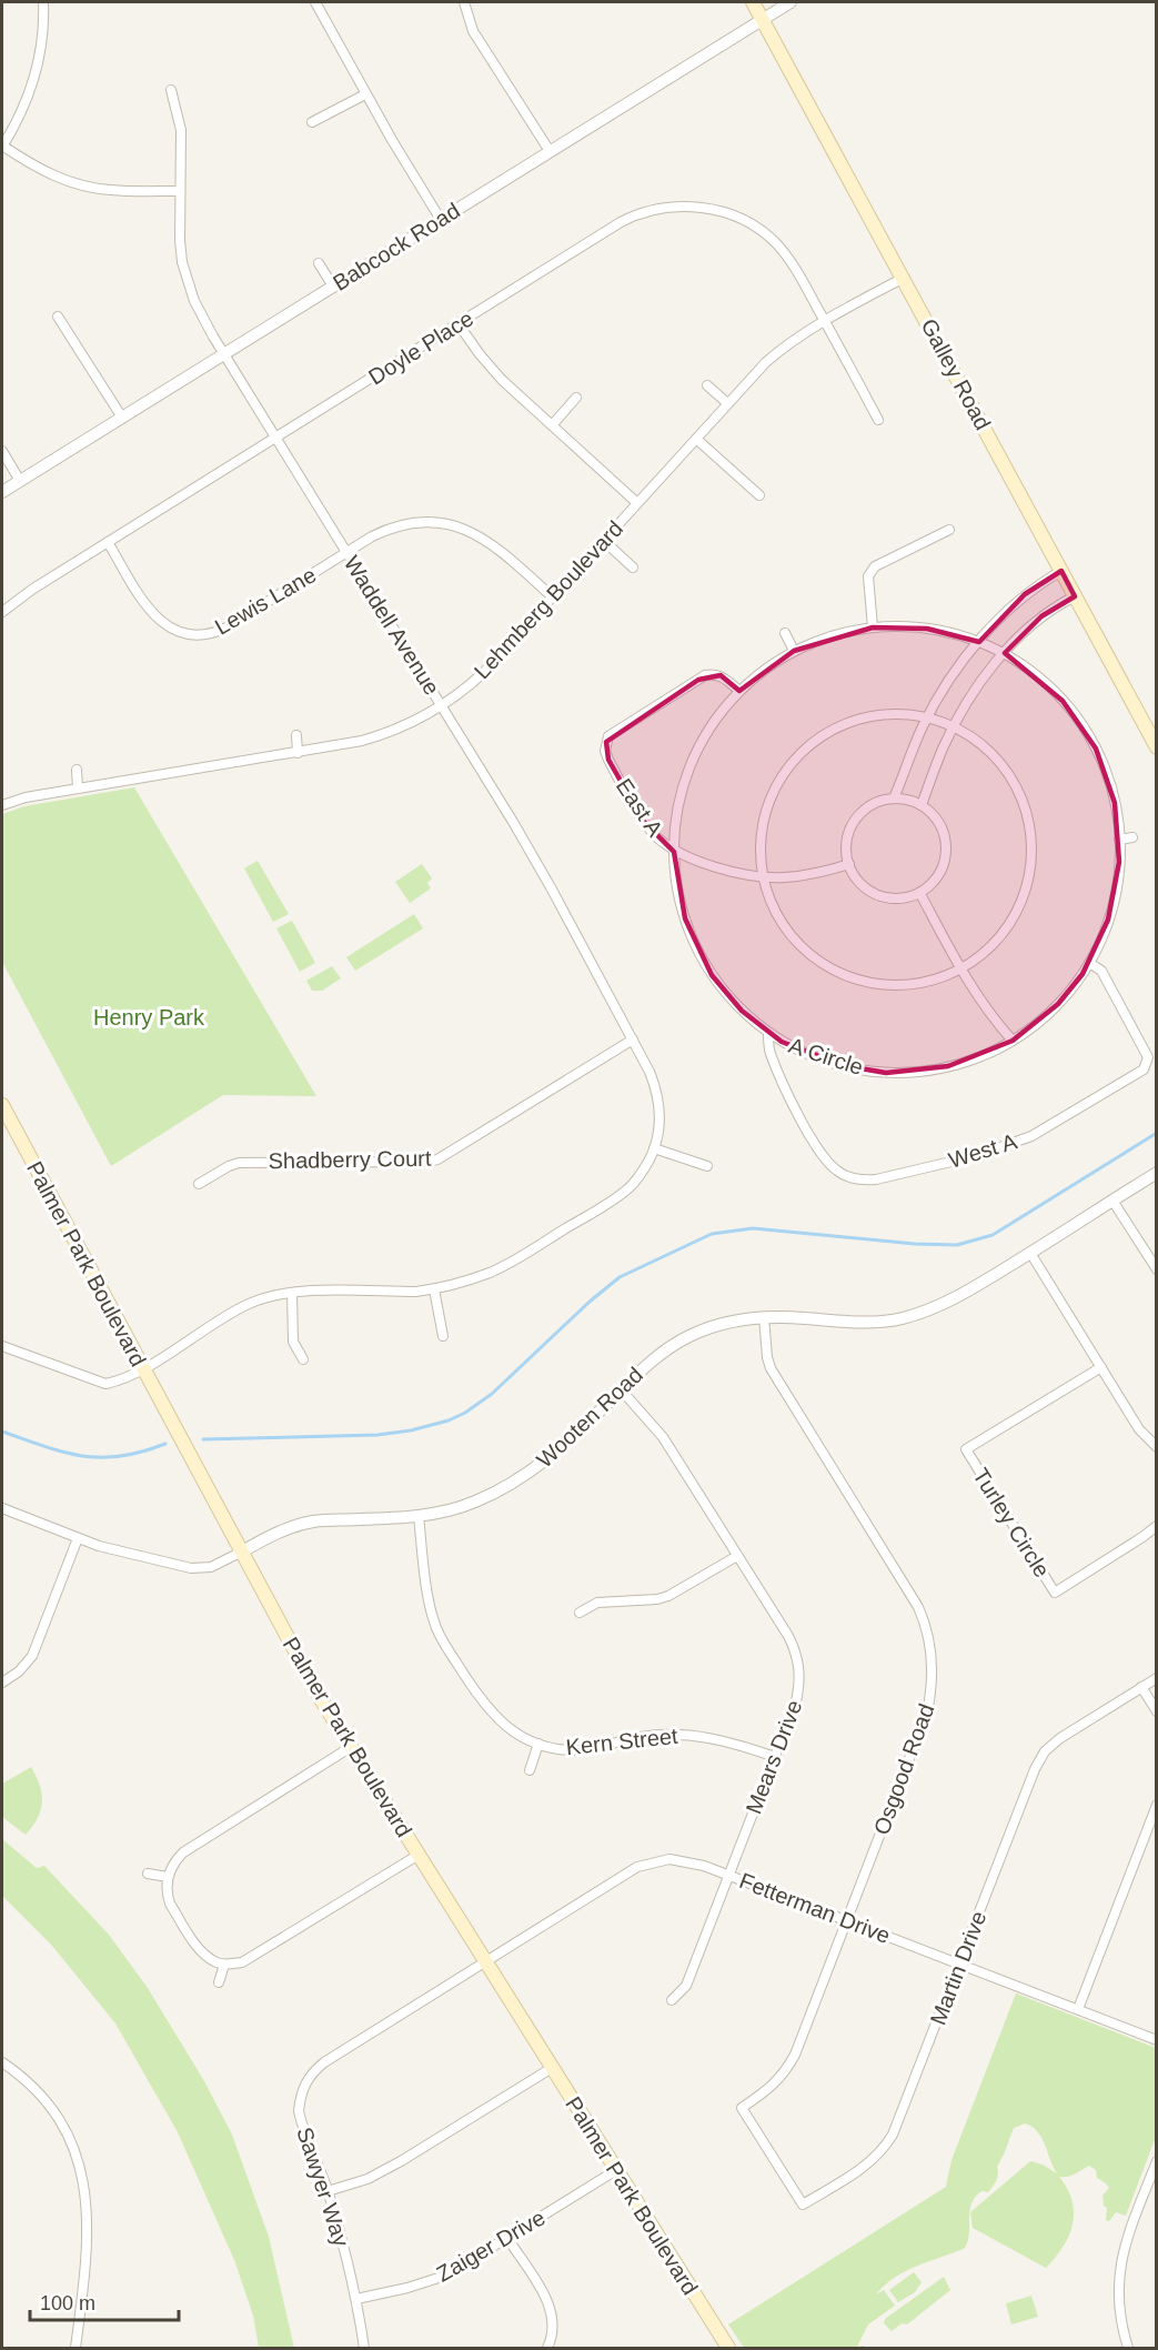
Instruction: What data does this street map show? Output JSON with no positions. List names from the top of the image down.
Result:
{
  "streets": {
    "main road": ["Galley Road", "Palmer Park Boulevard"],
    "street": [
      "Babcock Road",
      "Doyle Place",
      "Lehmberg Boulevard",
      "Lewis Lane",
      "Waddell Avenue",
      "East A",
      "A Circle",
      "West A",
      "Shadberry Court",
      "Wooten Road",
      "Turley Circle",
      "Kern Street",
      "Mears Drive",
      "Osgood Road",
      "Fetterman Drive",
      "Martin Drive",
      "Sawyer Way",
      "Zaiger Drive"
    ]
  },
  "crossings": [
    ["Babcock Road", "Galley Road"],
    ["Babcock Road", "Waddell Avenue"],
    ["Doyle Place", "Lehmberg Boulevard"],
    ["Doyle Place", "Lewis Lane"],
    ["Doyle Place", "Waddell Avenue"],
    ["Galley Road", "Lehmberg Boulevard"],
    ["Lehmberg Boulevard", "Lewis Lane"],
    ["Lehmberg Boulevard", "Waddell Avenue"],
    ["Lewis Lane", "Waddell Avenue"],
    ["Waddell Avenue", "Shadberry Court"],
    ["Waddell Avenue", "Palmer Park Boulevard"],
    ["East A", "A Circle"],
    ["A Circle", "West A"],
    ["Palmer Park Boulevard", "Wooten Road"],
    ["Palmer Park Boulevard", "Fetterman Drive"],
    ["Palmer Park Boulevard", "Sawyer Way"],
    ["Palmer Park Boulevard", "Zaiger Drive"],
    ["Wooten Road", "Kern Street"],
    ["Wooten Road", "Mears Drive"],
    ["Wooten Road", "Osgood Road"],
    ["Kern Street", "Mears Drive"],
    ["Mears Drive", "Fetterman Drive"],
    ["Osgood Road", "Fetterman Drive"],
    ["Osgood Road", "Martin Drive"],
    ["Fetterman Drive", "Martin Drive"],
    ["Fetterman Drive", "Sawyer Way"],
    ["Sawyer Way", "Zaiger Drive"]
  ],
  "parks": ["Henry Park"],
  "scale_bar": "100 m"
}
